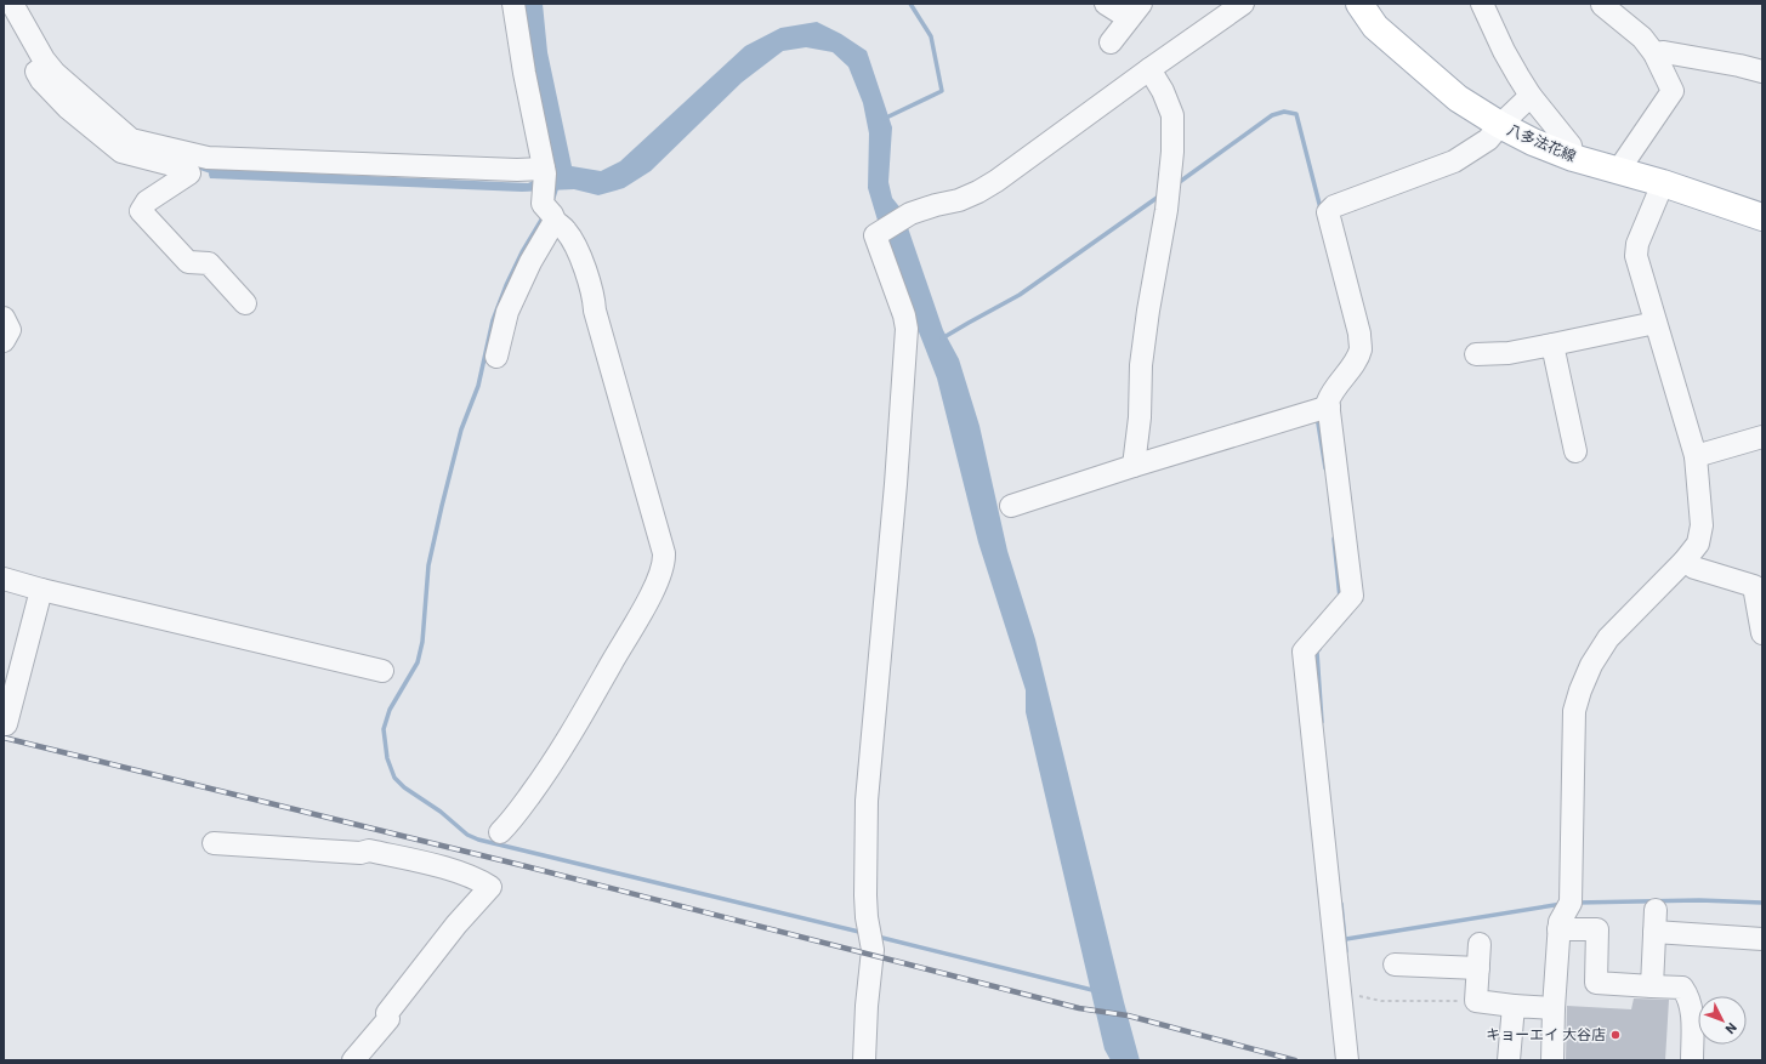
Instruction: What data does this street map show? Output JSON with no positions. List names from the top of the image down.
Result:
{
  "streets": {
    "main road": ["八多法花線"]
  },
  "places": ["キョーエイ 大谷店"],
  "north": "bottom right"
}
